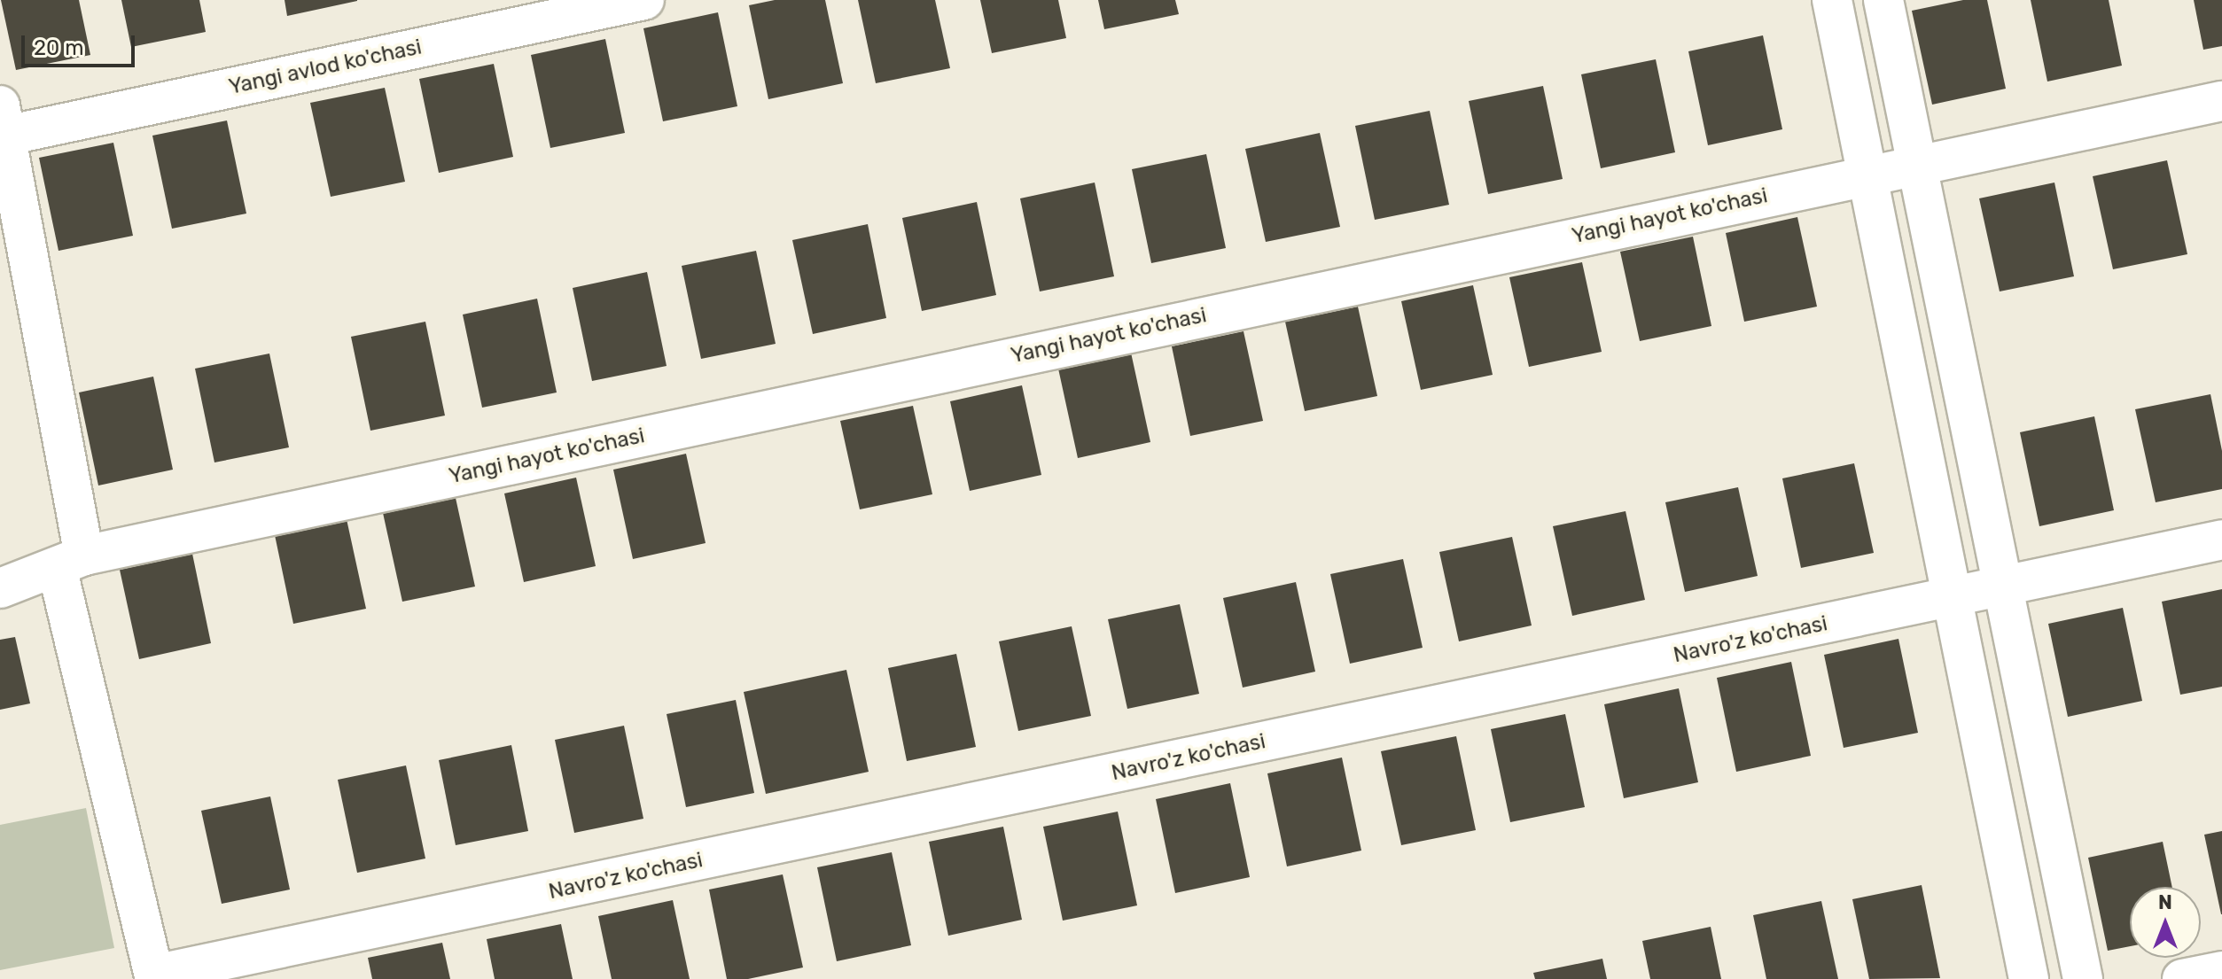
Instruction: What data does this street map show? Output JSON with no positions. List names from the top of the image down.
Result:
{
  "streets": {
    "street": ["Yangi avlod ko'chasi", "Yangi hayot ko'chasi", "Navro'z ko'chasi"]
  },
  "scale_bar": "20 m",
  "north": "top"
}
